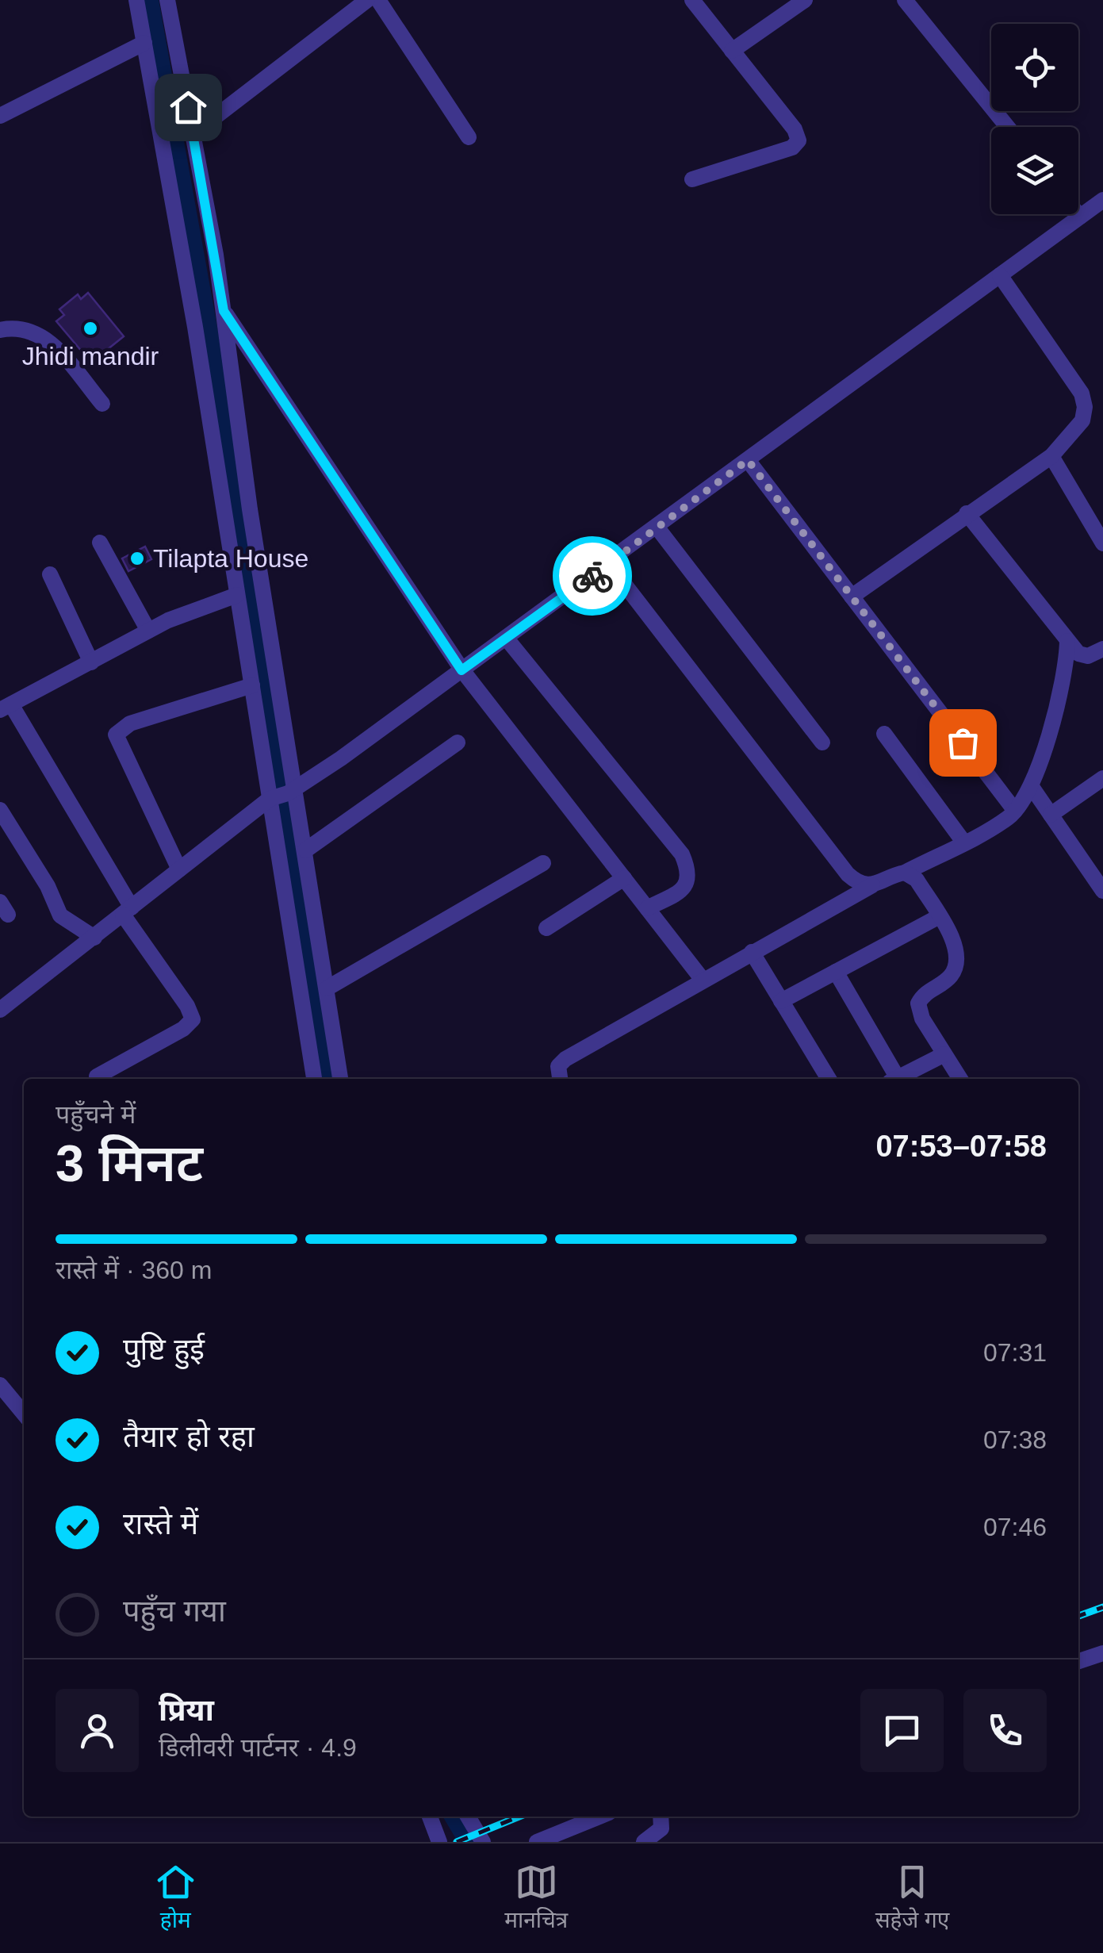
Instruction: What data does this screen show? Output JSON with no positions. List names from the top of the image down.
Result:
{
  "places": ["Jhidi mandir", "Tilapta House"],
  "page": {
    "heading": ["3 मिनट", "पहुँचने में", "07:53–07:58"],
    "panel": ["प्रिया", "डिलीवरी पार्टनर · 4.9"],
    "bar": "रास्ते में · 360 m",
    "list": [
      ["पुष्टि हुई", "07:31"],
      ["तैयार हो रहा", "07:38"],
      ["रास्ते में", "07:46"],
      "पहुँच गया"
    ],
    "tabs": ["होम", "मानचित्र", "सहेजे गए"]
  }
}
